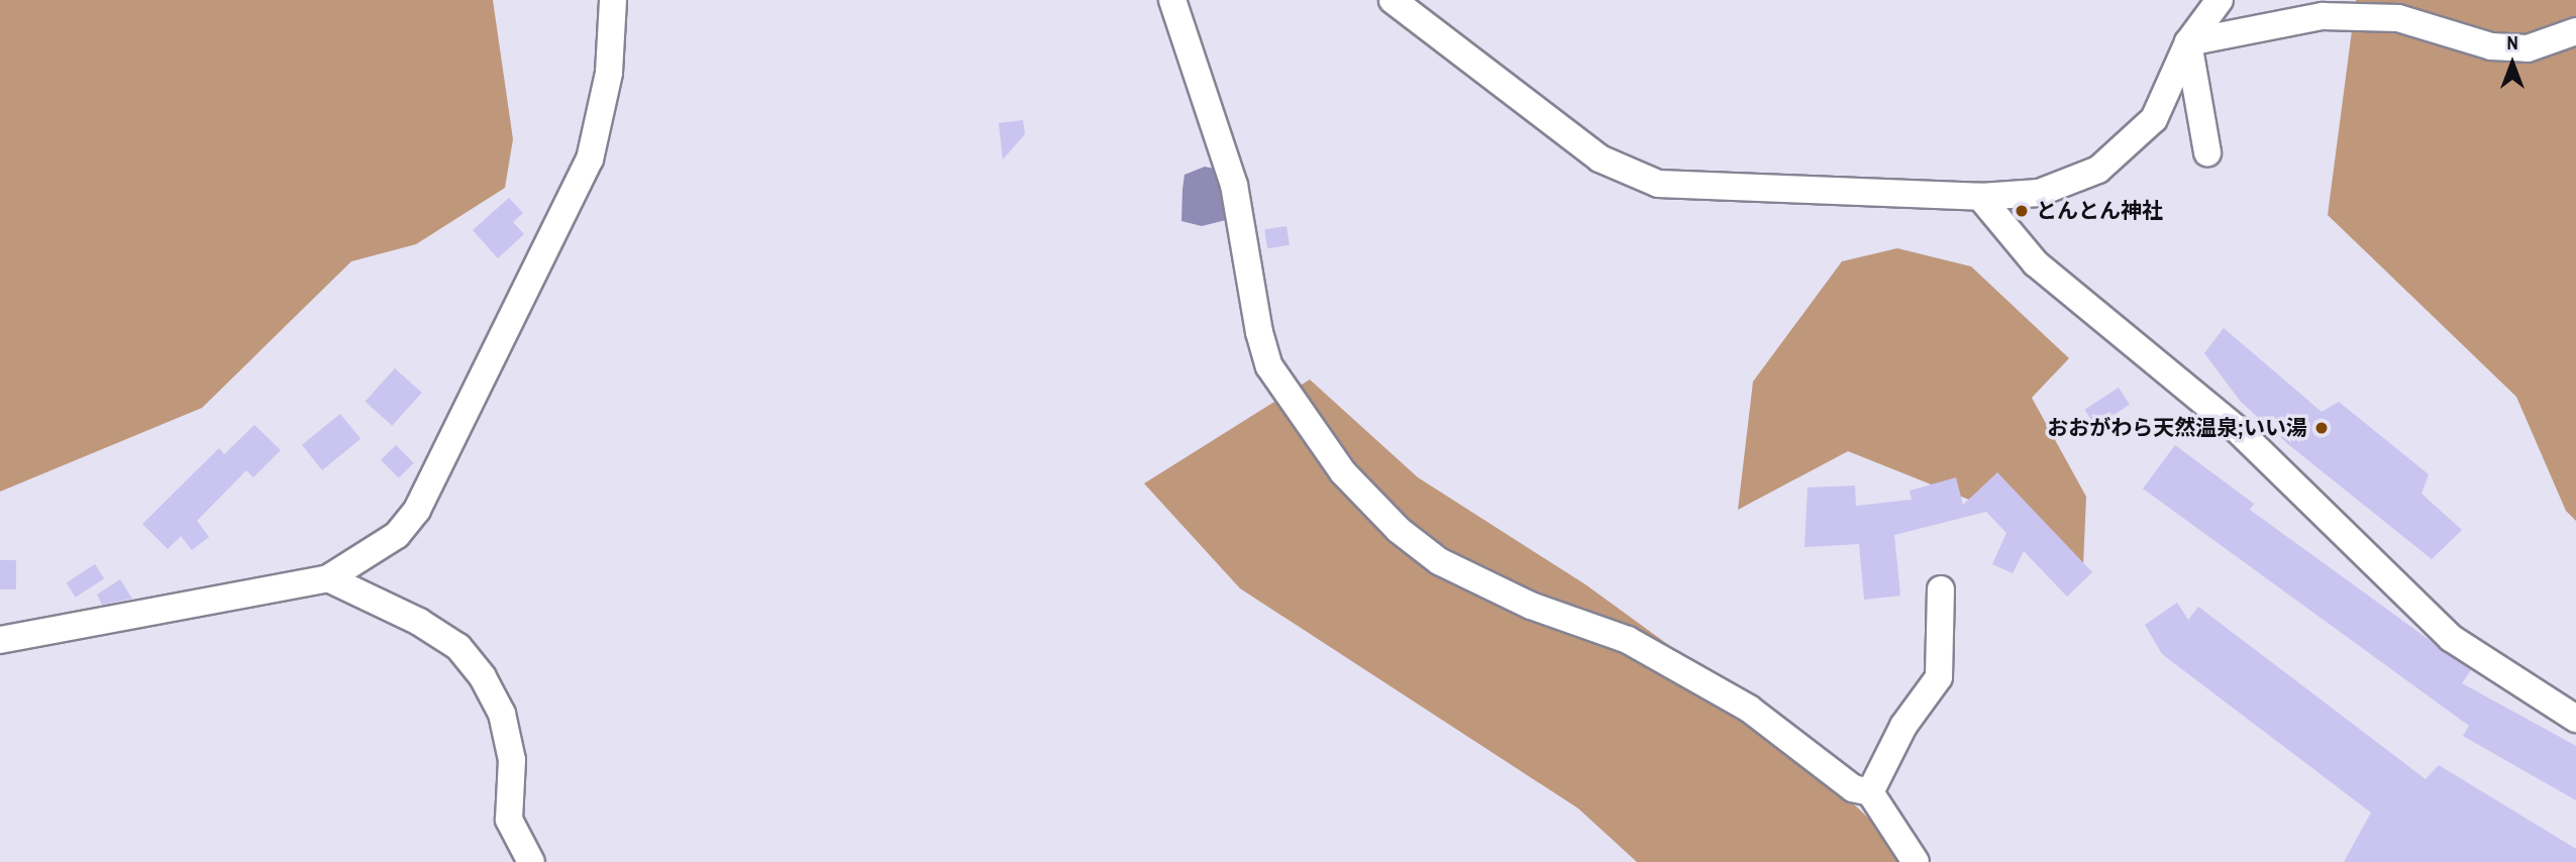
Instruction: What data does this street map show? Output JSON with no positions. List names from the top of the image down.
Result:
{
  "places": ["とんとん神社", "おおがわら天然温泉;いい湯"],
  "north": "top"
}
